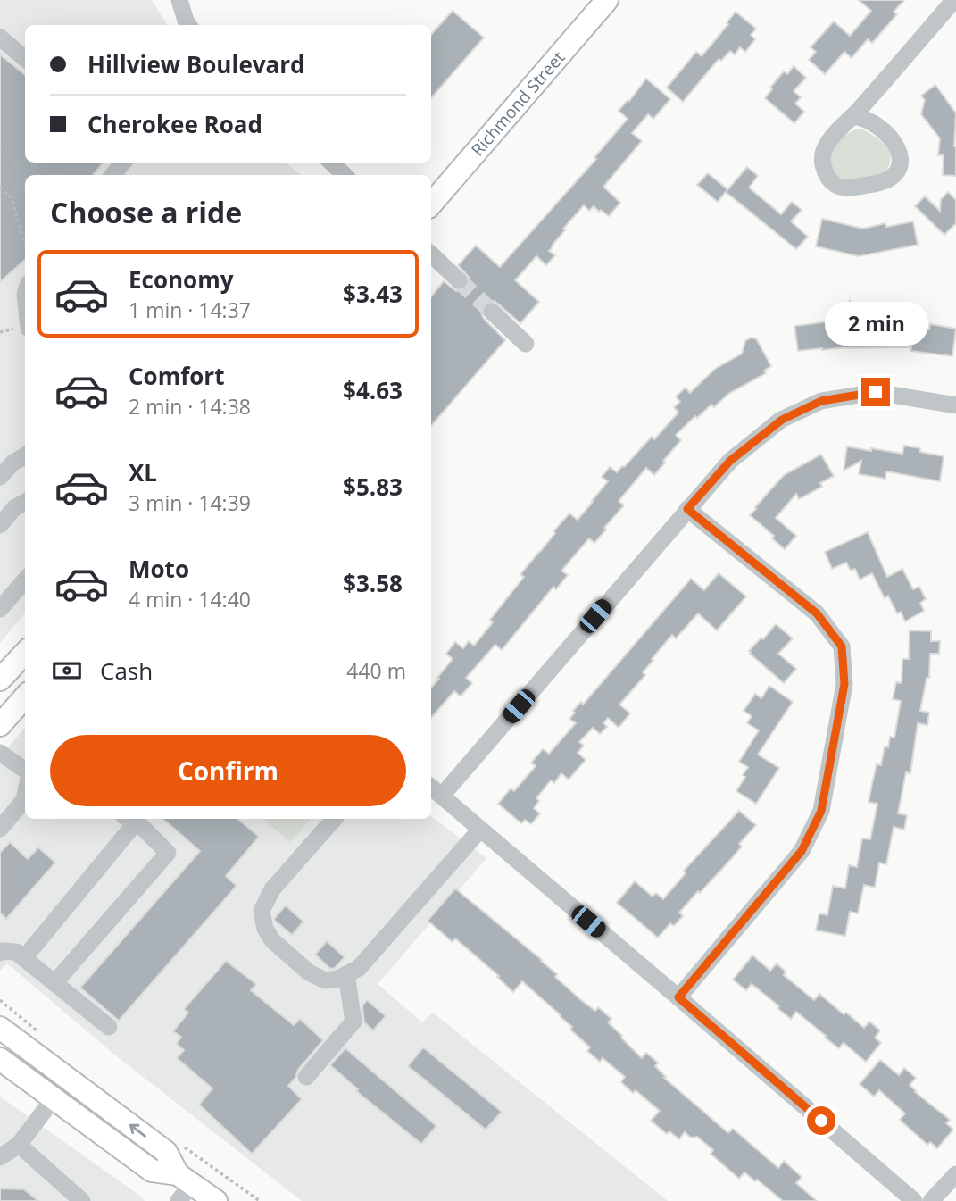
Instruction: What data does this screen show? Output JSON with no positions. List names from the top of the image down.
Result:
{
  "streets": {
    "main road": ["Richmond Street"]
  },
  "page": {
    "banner": ["Hillview Boulevard", "Cherokee Road"],
    "heading": "Choose a ride",
    "list": [
      {
        "name": "Economy",
        "note": "1 min · 14:37",
        "value": "$3.43"
      },
      {
        "name": "Comfort",
        "note": "2 min · 14:38",
        "value": "$4.63"
      },
      {
        "name": "XL",
        "note": "3 min · 14:39",
        "value": "$5.83"
      },
      {
        "name": "Moto",
        "note": "4 min · 14:40",
        "value": "$3.58"
      }
    ],
    "bubble": "2 min",
    "pay": ["Cash", "440 m"],
    "buttons": "Confirm"
  }
}
